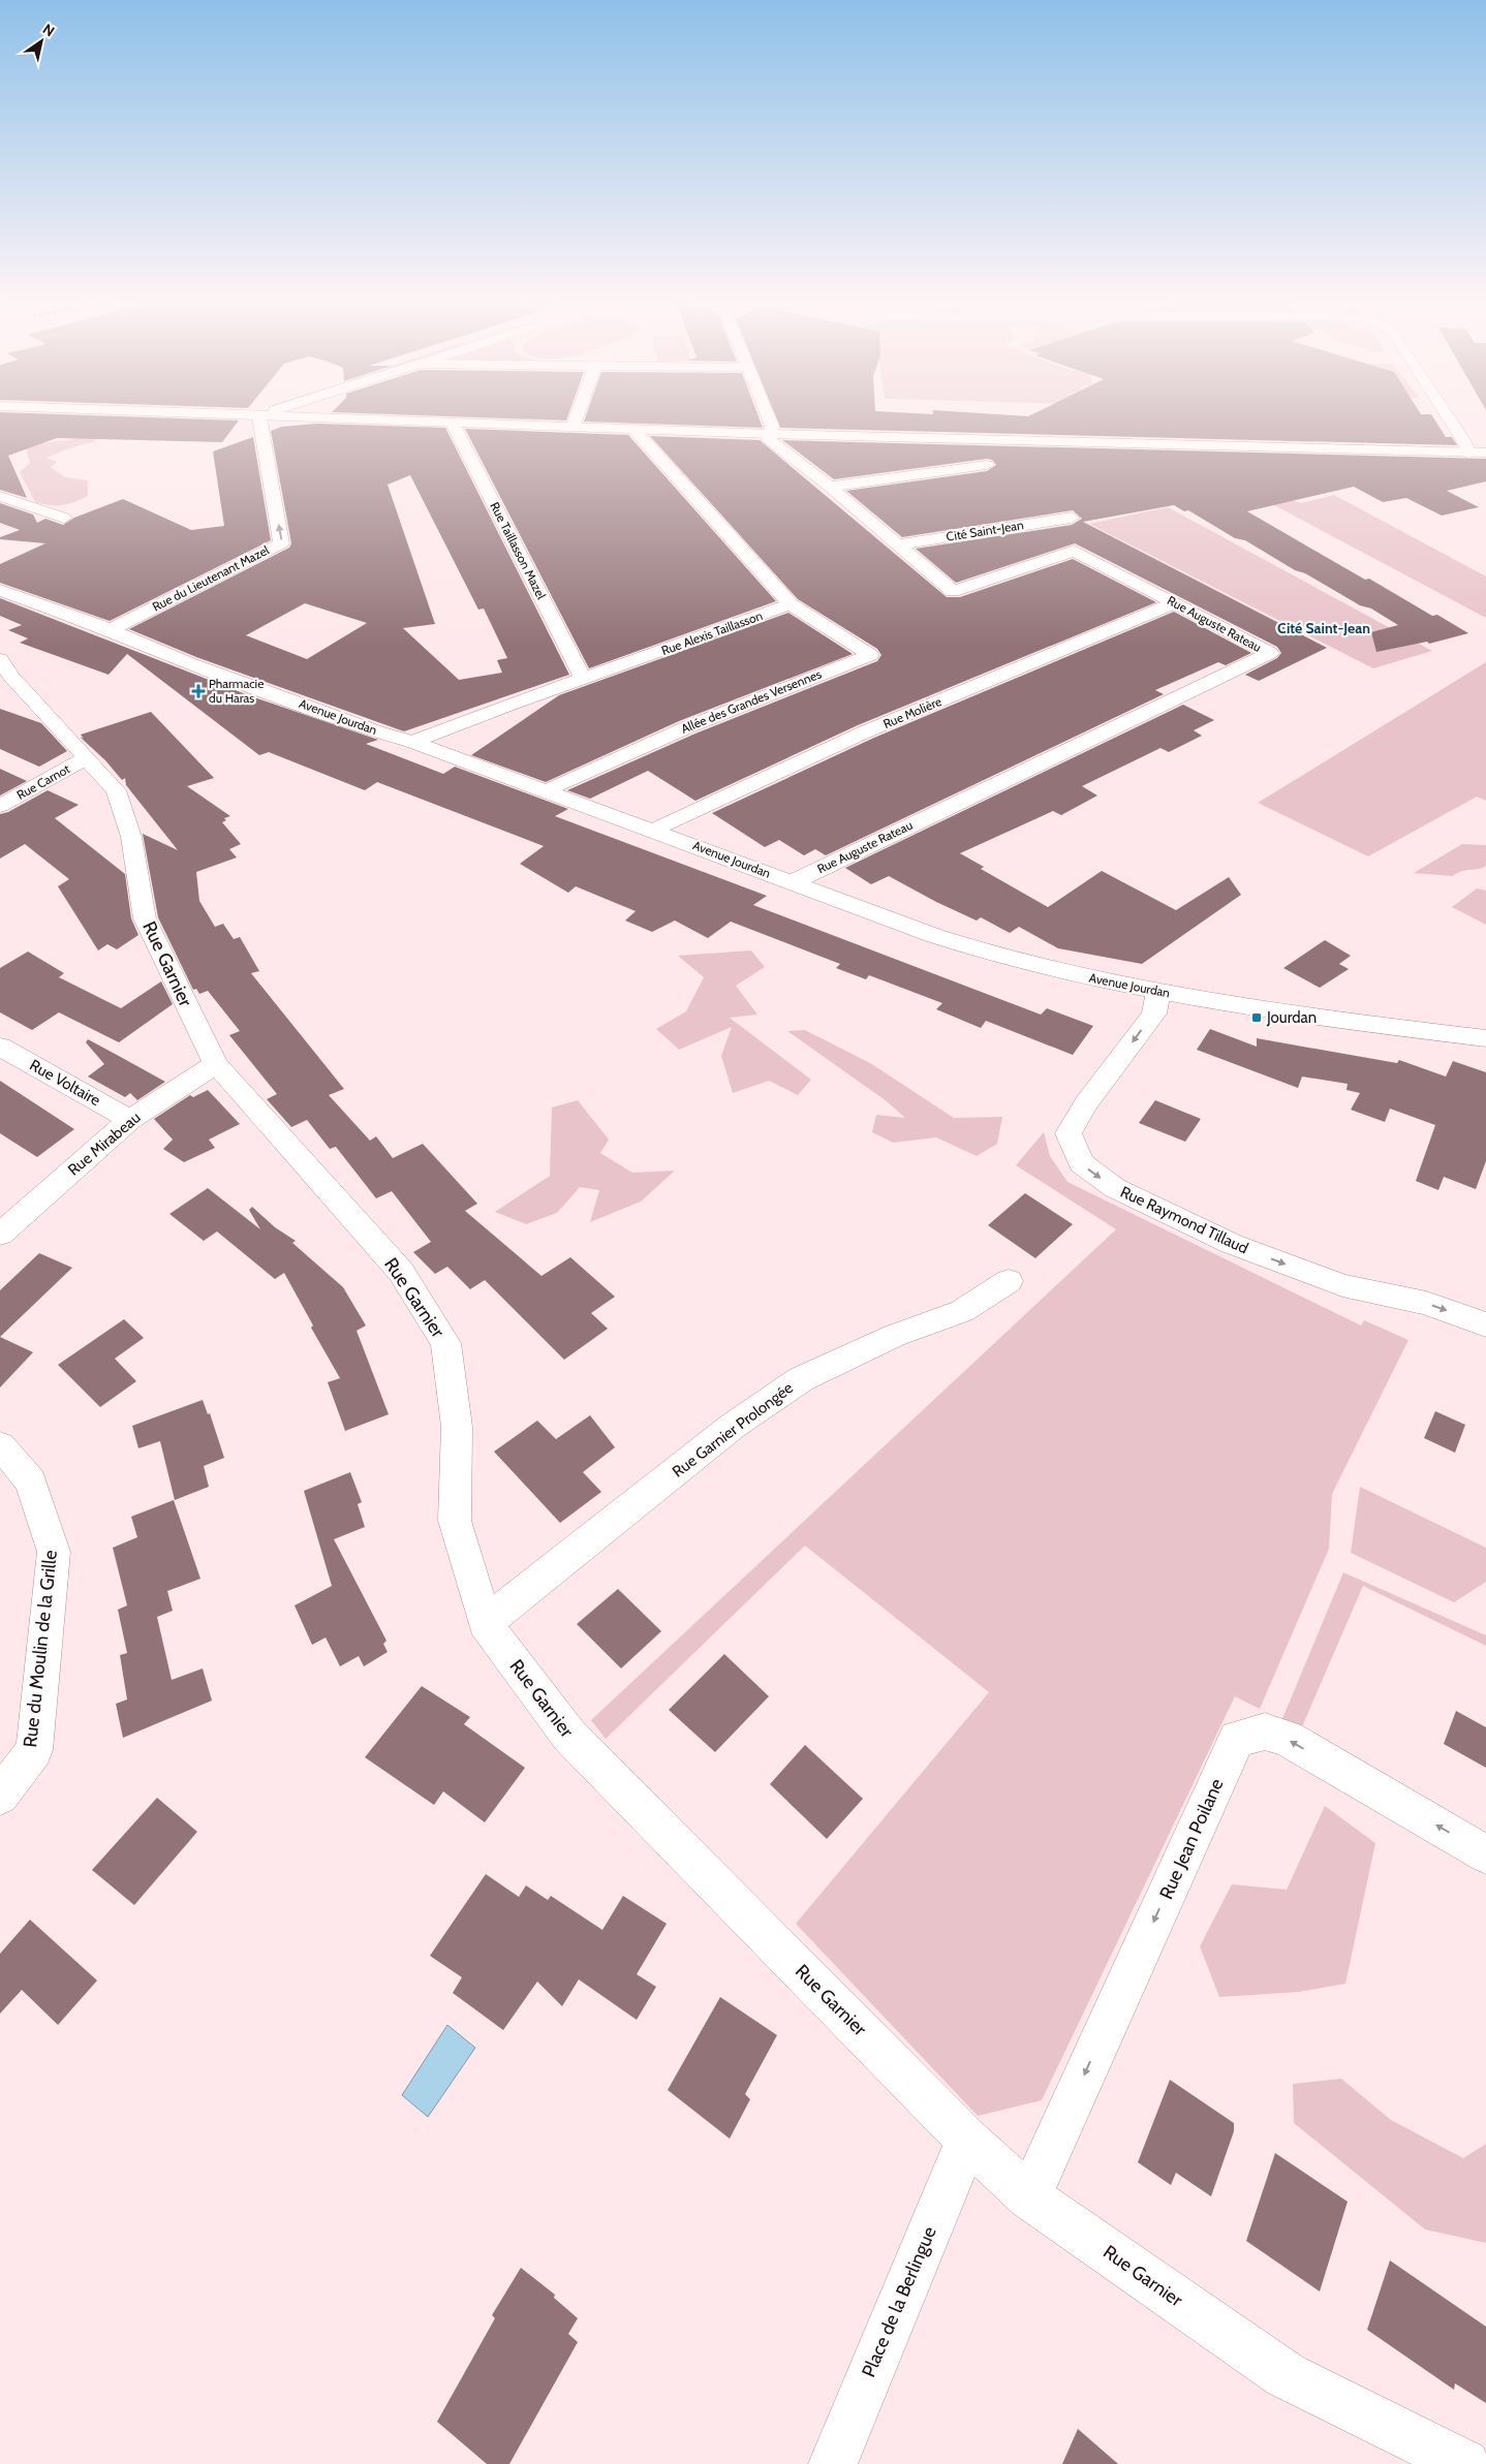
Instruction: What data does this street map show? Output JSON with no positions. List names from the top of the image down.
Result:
{
  "streets": {
    "street": [
      "Cité Saint-Jean",
      "Rue Taillasson Mazel",
      "Rue du Lieutenant Mazel",
      "Rue Auguste Rateau",
      "Rue Alexis Taillasson",
      "Allée des Grandes Versennes",
      "Rue Molière",
      "Avenue Jourdan",
      "Rue Carnot",
      "Rue Garnier",
      "Rue Voltaire",
      "Rue Mirabeau",
      "Rue Raymond Tillaud",
      "Rue Garnier Prolongée",
      "Rue du Moulin de la Grille",
      "Rue Jean Poilane",
      "Place de la Berlingue"
    ]
  },
  "crossings": [
    ["Cité Saint-Jean", "Rue Auguste Rateau"],
    ["Rue Taillasson Mazel", "Rue Alexis Taillasson"],
    ["Rue du Lieutenant Mazel", "Avenue Jourdan"],
    ["Rue Auguste Rateau", "Rue Molière"],
    ["Rue Auguste Rateau", "Avenue Jourdan"],
    ["Rue Alexis Taillasson", "Allée des Grandes Versennes"],
    ["Rue Alexis Taillasson", "Avenue Jourdan"],
    ["Allée des Grandes Versennes", "Avenue Jourdan"],
    ["Rue Molière", "Avenue Jourdan"],
    ["Avenue Jourdan", "Rue Raymond Tillaud"],
    ["Rue Carnot", "Rue Garnier"],
    ["Rue Garnier", "Rue Mirabeau"],
    ["Rue Garnier", "Rue Garnier Prolongée"],
    ["Rue Garnier", "Rue Jean Poilane"],
    ["Rue Garnier", "Place de la Berlingue"],
    ["Rue Voltaire", "Rue Mirabeau"]
  ],
  "one_way": ["Rue du Lieutenant Mazel"],
  "districts": ["Cité Saint-Jean"],
  "places": {
    "health": ["Pharmacie du Haras"],
    "transit": ["Jourdan"]
  },
  "north": "top right"
}
